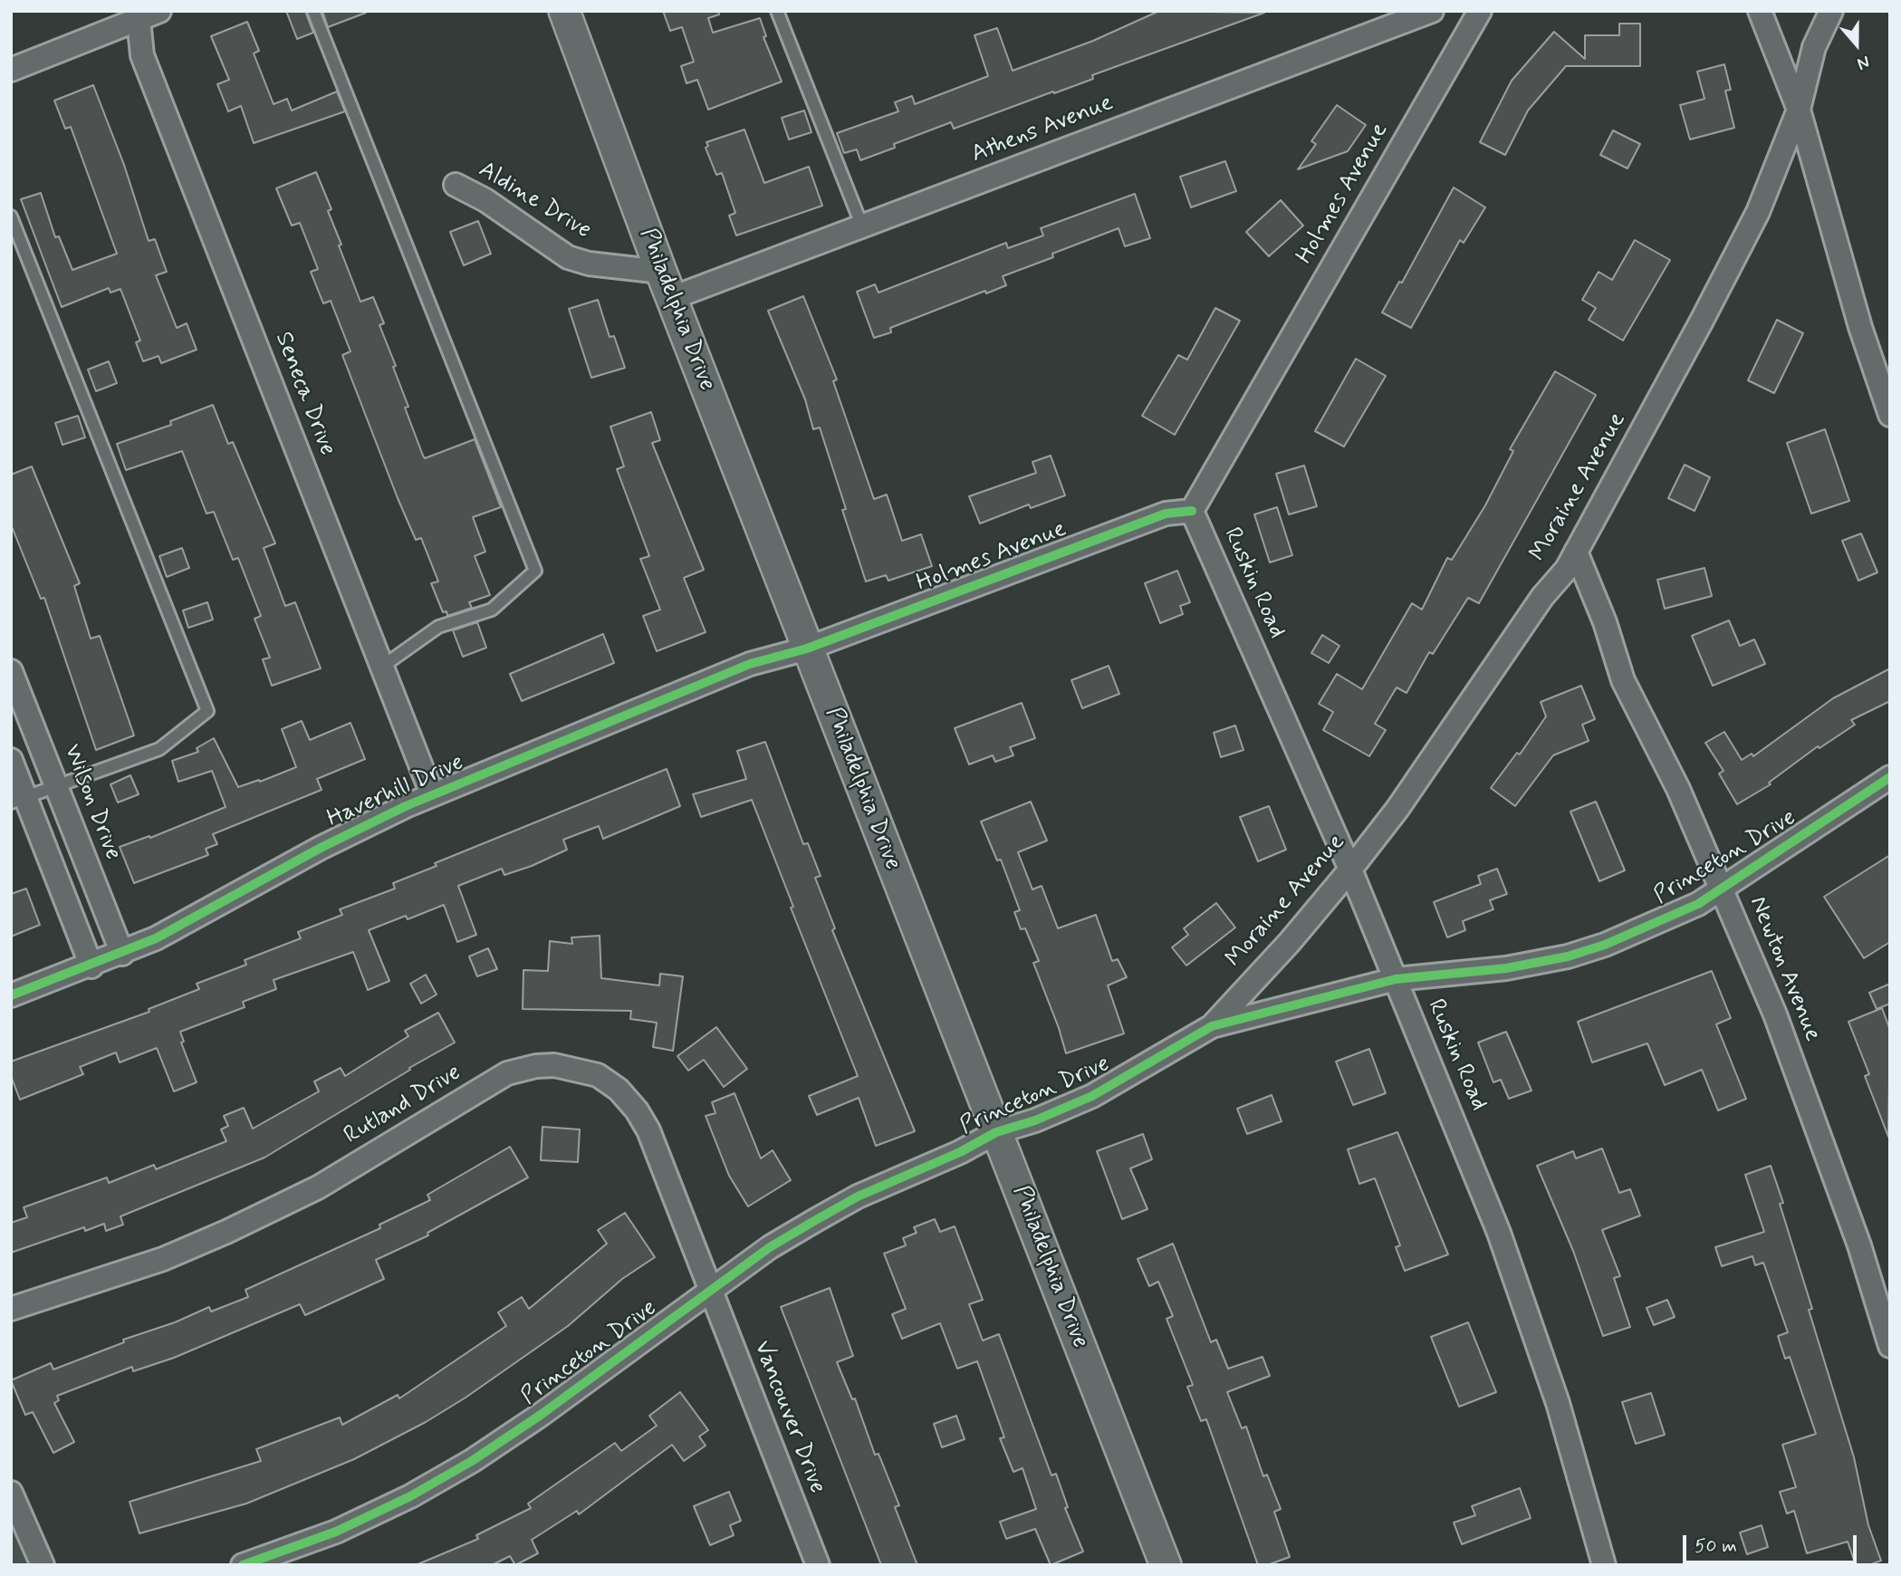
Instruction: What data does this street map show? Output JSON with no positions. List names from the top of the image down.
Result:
{
  "streets": {
    "main road": ["Philadelphia Drive"],
    "street": [
      "Athens Avenue",
      "Holmes Avenue",
      "Aldine Drive",
      "Seneca Drive",
      "Moraine Avenue",
      "Ruskin Road",
      "Haverhill Drive",
      "Wilson Drive",
      "Princeton Drive",
      "Newton Avenue",
      "Rutland Drive",
      "Vancouver Drive"
    ]
  },
  "crossings": [
    ["Athens Avenue", "Aldine Drive"],
    ["Athens Avenue", "Philadelphia Drive"],
    ["Holmes Avenue", "Philadelphia Drive"],
    ["Holmes Avenue", "Ruskin Road"],
    ["Holmes Avenue", "Haverhill Drive"],
    ["Aldine Drive", "Philadelphia Drive"],
    ["Philadelphia Drive", "Haverhill Drive"],
    ["Philadelphia Drive", "Princeton Drive"],
    ["Seneca Drive", "Haverhill Drive"],
    ["Moraine Avenue", "Ruskin Road"],
    ["Moraine Avenue", "Princeton Drive"],
    ["Moraine Avenue", "Newton Avenue"],
    ["Ruskin Road", "Princeton Drive"],
    ["Haverhill Drive", "Wilson Drive"],
    ["Princeton Drive", "Newton Avenue"],
    ["Princeton Drive", "Rutland Drive"],
    ["Princeton Drive", "Vancouver Drive"],
    ["Rutland Drive", "Vancouver Drive"]
  ],
  "scale_bar": "50 m",
  "north": "bottom"
}
